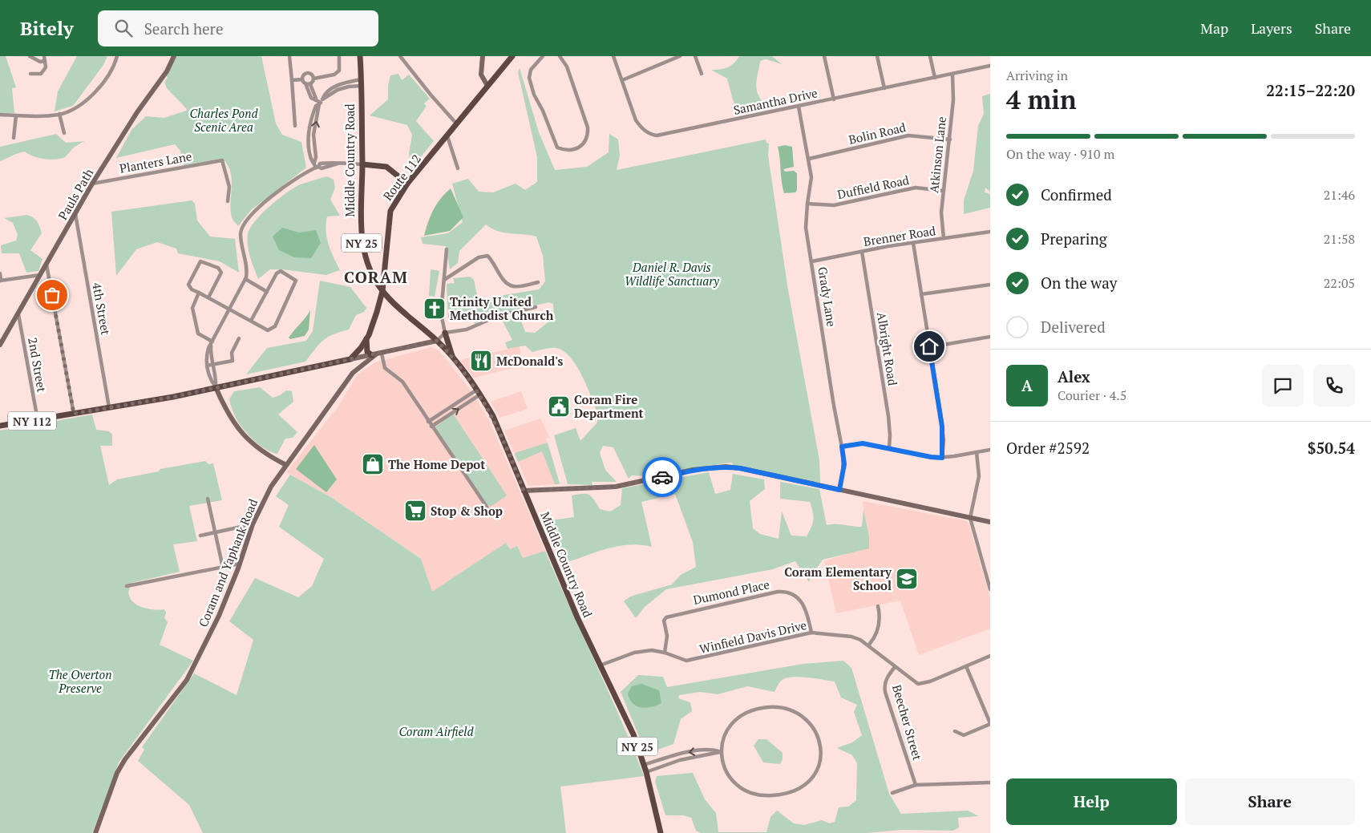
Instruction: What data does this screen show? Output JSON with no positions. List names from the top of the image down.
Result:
{
  "streets": {
    "main road": [
      "Middle Country Road",
      "Route 112",
      "Pauls Path",
      "NY 25",
      "NY 112",
      "Coram and Yaphank Road"
    ],
    "street": [
      "Samantha Drive",
      "Bolin Road",
      "Atkinson Lane",
      "Planters Lane",
      "Duffield Road",
      "Brenner Road",
      "Grady Lane",
      "4th Street",
      "Albright Road",
      "2nd Street",
      "Dumond Place",
      "Winfield Davis Drive",
      "Beecher Street"
    ]
  },
  "crossings": [
    ["Samantha Drive", "Atkinson Lane"],
    ["Samantha Drive", "Grady Lane"],
    ["Bolin Road", "Atkinson Lane"],
    ["Bolin Road", "Grady Lane"],
    ["Atkinson Lane", "Duffield Road"],
    ["Atkinson Lane", "Brenner Road"],
    ["Middle Country Road", "Route 112"],
    ["Middle Country Road", "Winfield Davis Drive"],
    ["Planters Lane", "Pauls Path"],
    ["Route 112", "NY 112"],
    ["Duffield Road", "Grady Lane"],
    ["Pauls Path", "4th Street"],
    ["Pauls Path", "2nd Street"],
    ["Brenner Road", "Grady Lane"],
    ["Brenner Road", "Albright Road"],
    ["4th Street", "NY 112"],
    ["2nd Street", "NY 112"],
    ["Dumond Place", "Winfield Davis Drive"],
    ["Winfield Davis Drive", "Beecher Street"]
  ],
  "districts": ["CORAM"],
  "parks": [
    "Charles Pond Scenic Area",
    "Daniel R. Davis Wildlife Sanctuary",
    "The Overton Preserve",
    "Coram Airfield"
  ],
  "places": {
    "church": ["Trinity United Methodist Church"],
    "restaurant": ["McDonald's"],
    "public building": ["Coram Fire Department"],
    "shop": ["The Home Depot"],
    "supermarket": ["Stop & Shop"],
    "school or university": ["Coram Elementary School"]
  },
  "page": {
    "header": "Bitely",
    "search": "Search here",
    "nav": ["Map", "Layers", "Share"],
    "heading": ["4 min", "Arriving in", "22:15–22:20"],
    "panel": [
      "Alex",
      "Courier · 4.5",
      "Order #2592",
      "$50.54"
    ],
    "bar": "On the way · 910 m",
    "list": [
      ["Confirmed", "21:46"],
      ["Preparing", "21:58"],
      ["On the way", "22:05"],
      "Delivered"
    ],
    "round": "A",
    "buttons": ["Help", "Share"]
  }
}
